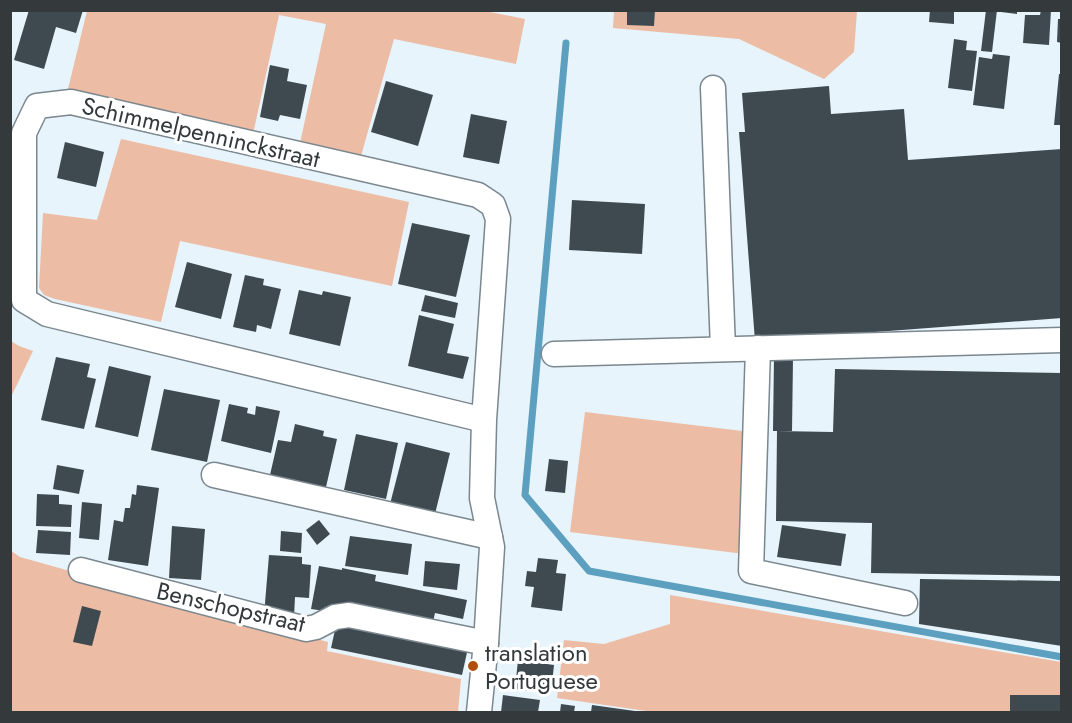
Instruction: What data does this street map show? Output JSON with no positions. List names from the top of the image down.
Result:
{
  "streets": {
    "street": ["Schimmelpenninckstraat", "Benschopstraat"]
  },
  "crossings": [
    ["Schimmelpenninckstraat", "Benschopstraat"]
  ],
  "places": ["translation Portuguese"]
}
